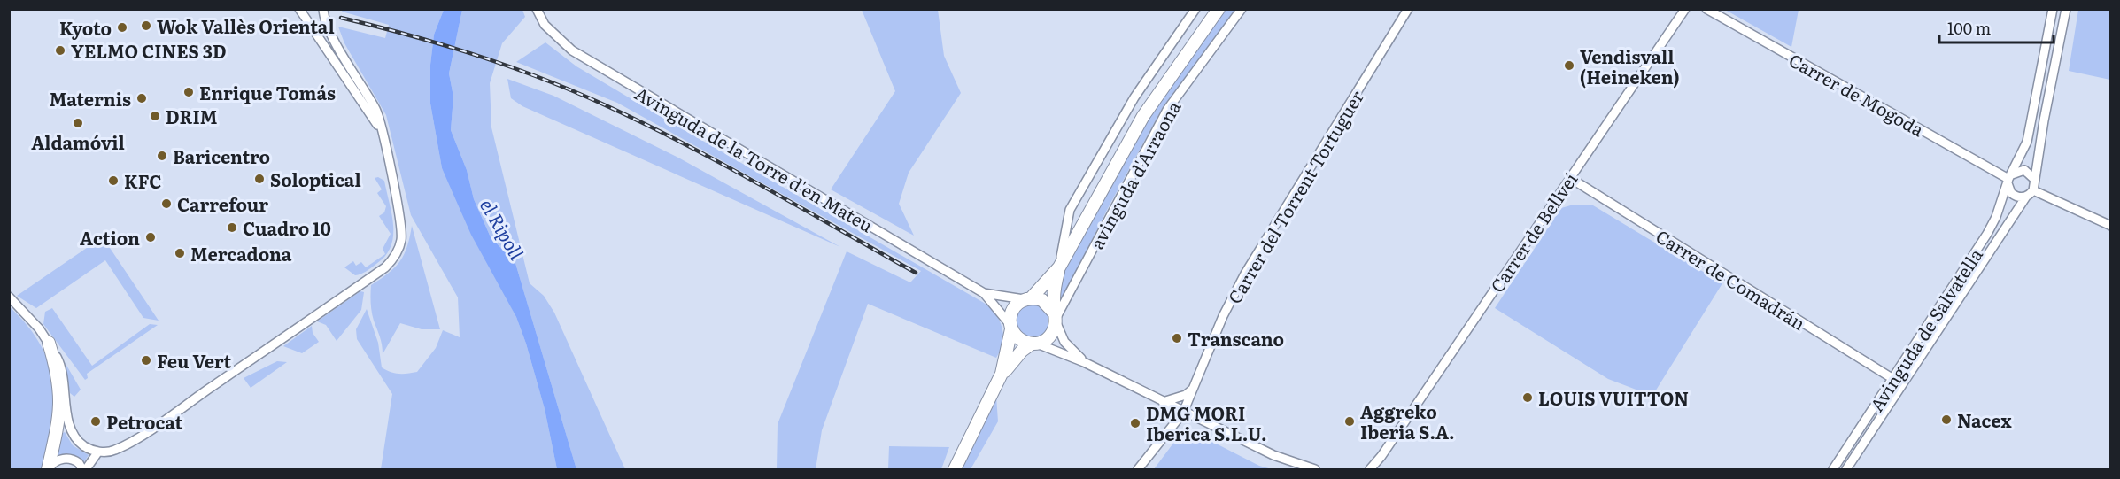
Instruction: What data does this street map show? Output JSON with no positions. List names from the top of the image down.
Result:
{
  "streets": {
    "street": [
      "Carrer de Mogoda",
      "Avinguda de la Torre d'en Mateu",
      "avinguda d'Arraona",
      "Carrer del Torrent Tortuguer",
      "Carrer de Bellveí",
      "Carrer de Comadrán",
      "Avinguda de Salvatella"
    ]
  },
  "crossings": [
    ["Carrer de Mogoda", "Avinguda de Salvatella"],
    ["Avinguda de la Torre d'en Mateu", "avinguda d'Arraona"],
    ["Carrer de Bellveí", "Carrer de Comadrán"],
    ["Carrer de Comadrán", "Avinguda de Salvatella"]
  ],
  "water": ["el Ripoll"],
  "places": [
    "Wok Vallès Oriental",
    "Kyoto",
    "YELMO CINES 3D",
    "Vendisvall (Heineken)",
    "Enrique Tomás",
    "Maternis",
    "DRIM",
    "Aldamóvil",
    "Baricentro",
    "Soloptical",
    "KFC",
    "Carrefour",
    "Cuadro 10",
    "Action",
    "Mercadona",
    "Transcano",
    "Feu Vert",
    "LOUIS VUITTON",
    "Nacex",
    "Petrocat",
    "Aggreko Iberia S.A.",
    "DMG MORI Iberica S.L.U."
  ],
  "scale_bar": "100 m"
}
